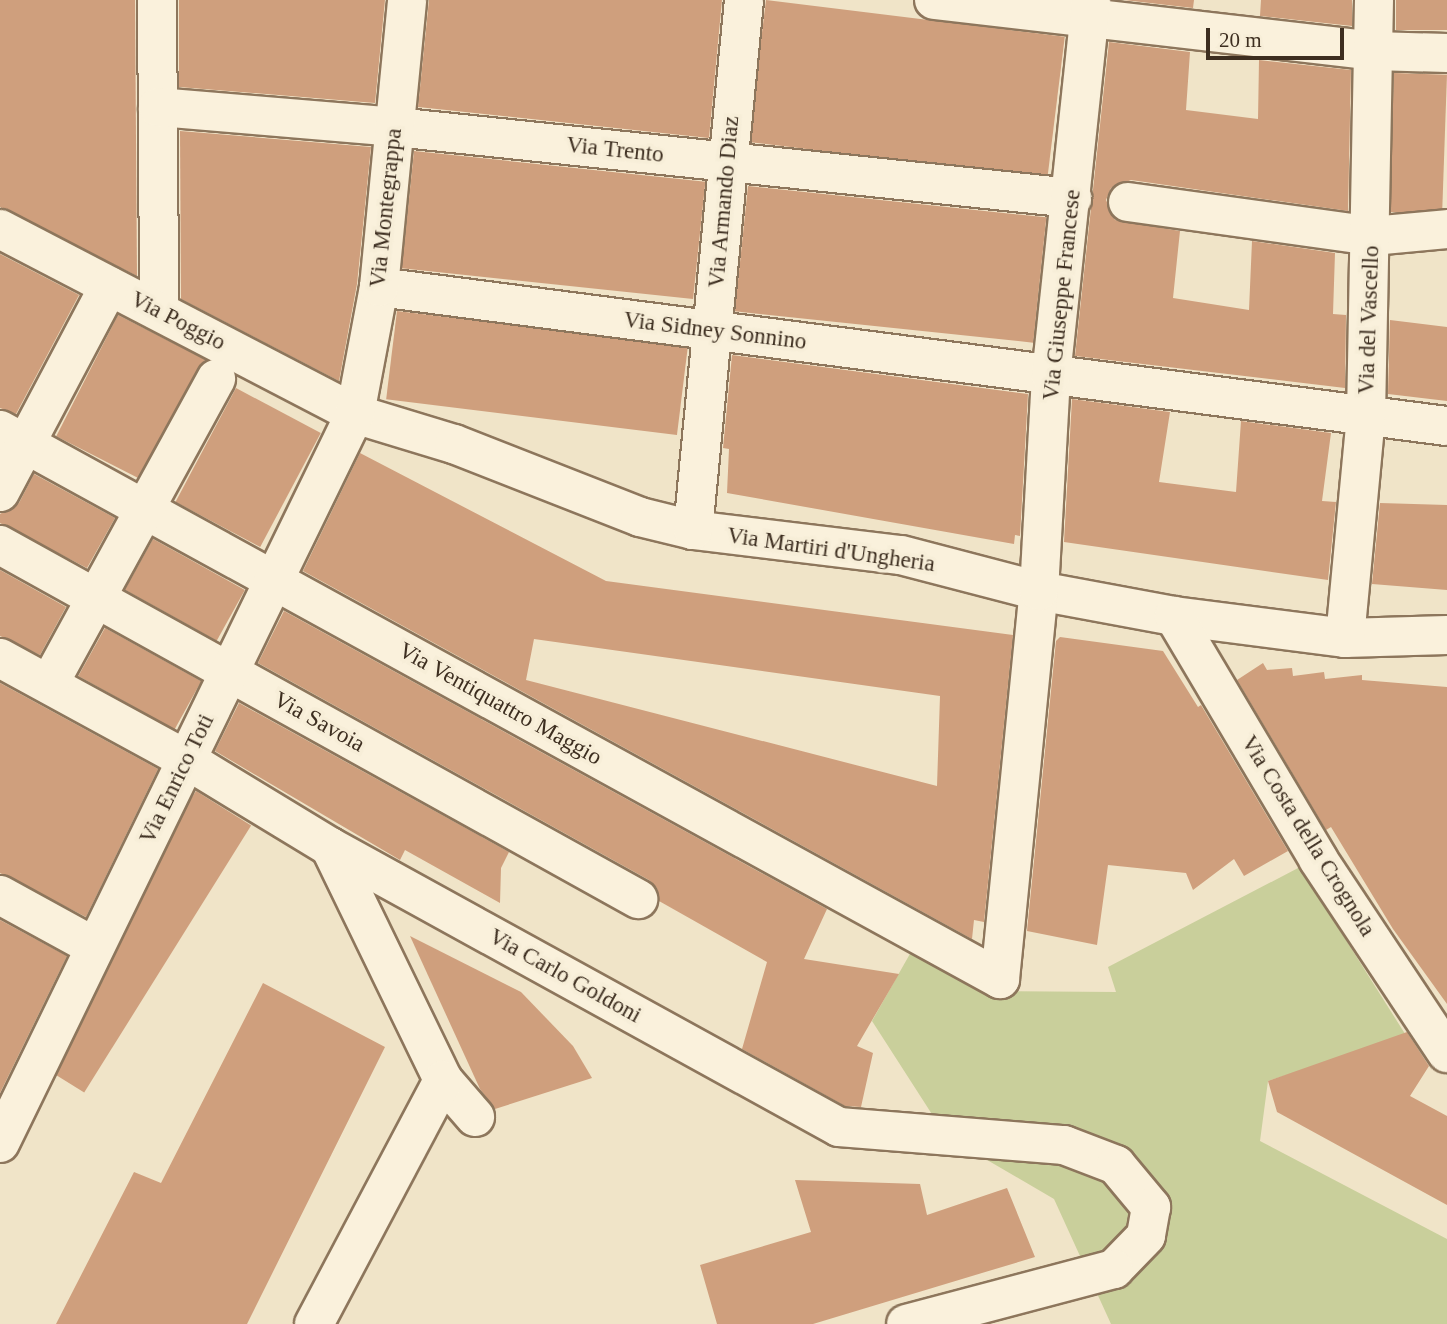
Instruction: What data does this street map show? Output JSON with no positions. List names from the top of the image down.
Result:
{
  "streets": {
    "street": [
      "Via Trento",
      "Via Armando Diaz",
      "Via Montegrappa",
      "Via Giuseppe Francese",
      "Via del Vascello",
      "Via Poggio",
      "Via Sidney Sonnino",
      "Via Martiri d'Ungheria",
      "Via Ventiquattro Maggio",
      "Via Savoia",
      "Via Enrico Toti",
      "Via Costa della Crognola",
      "Via Carlo Goldoni"
    ]
  },
  "crossings": [
    ["Via Trento", "Via Armando Diaz"],
    ["Via Trento", "Via Montegrappa"],
    ["Via Trento", "Via Giuseppe Francese"],
    ["Via Armando Diaz", "Via Sidney Sonnino"],
    ["Via Armando Diaz", "Via Martiri d'Ungheria"],
    ["Via Montegrappa", "Via Poggio"],
    ["Via Montegrappa", "Via Sidney Sonnino"],
    ["Via Montegrappa", "Via Martiri d'Ungheria"],
    ["Via Montegrappa", "Via Enrico Toti"],
    ["Via Giuseppe Francese", "Via Sidney Sonnino"],
    ["Via Giuseppe Francese", "Via Martiri d'Ungheria"],
    ["Via Giuseppe Francese", "Via Ventiquattro Maggio"],
    ["Via del Vascello", "Via Sidney Sonnino"],
    ["Via del Vascello", "Via Martiri d'Ungheria"],
    ["Via Poggio", "Via Martiri d'Ungheria"],
    ["Via Poggio", "Via Enrico Toti"],
    ["Via Martiri d'Ungheria", "Via Enrico Toti"],
    ["Via Martiri d'Ungheria", "Via Costa della Crognola"],
    ["Via Ventiquattro Maggio", "Via Enrico Toti"],
    ["Via Savoia", "Via Enrico Toti"],
    ["Via Enrico Toti", "Via Carlo Goldoni"]
  ],
  "scale_bar": "20 m"
}
